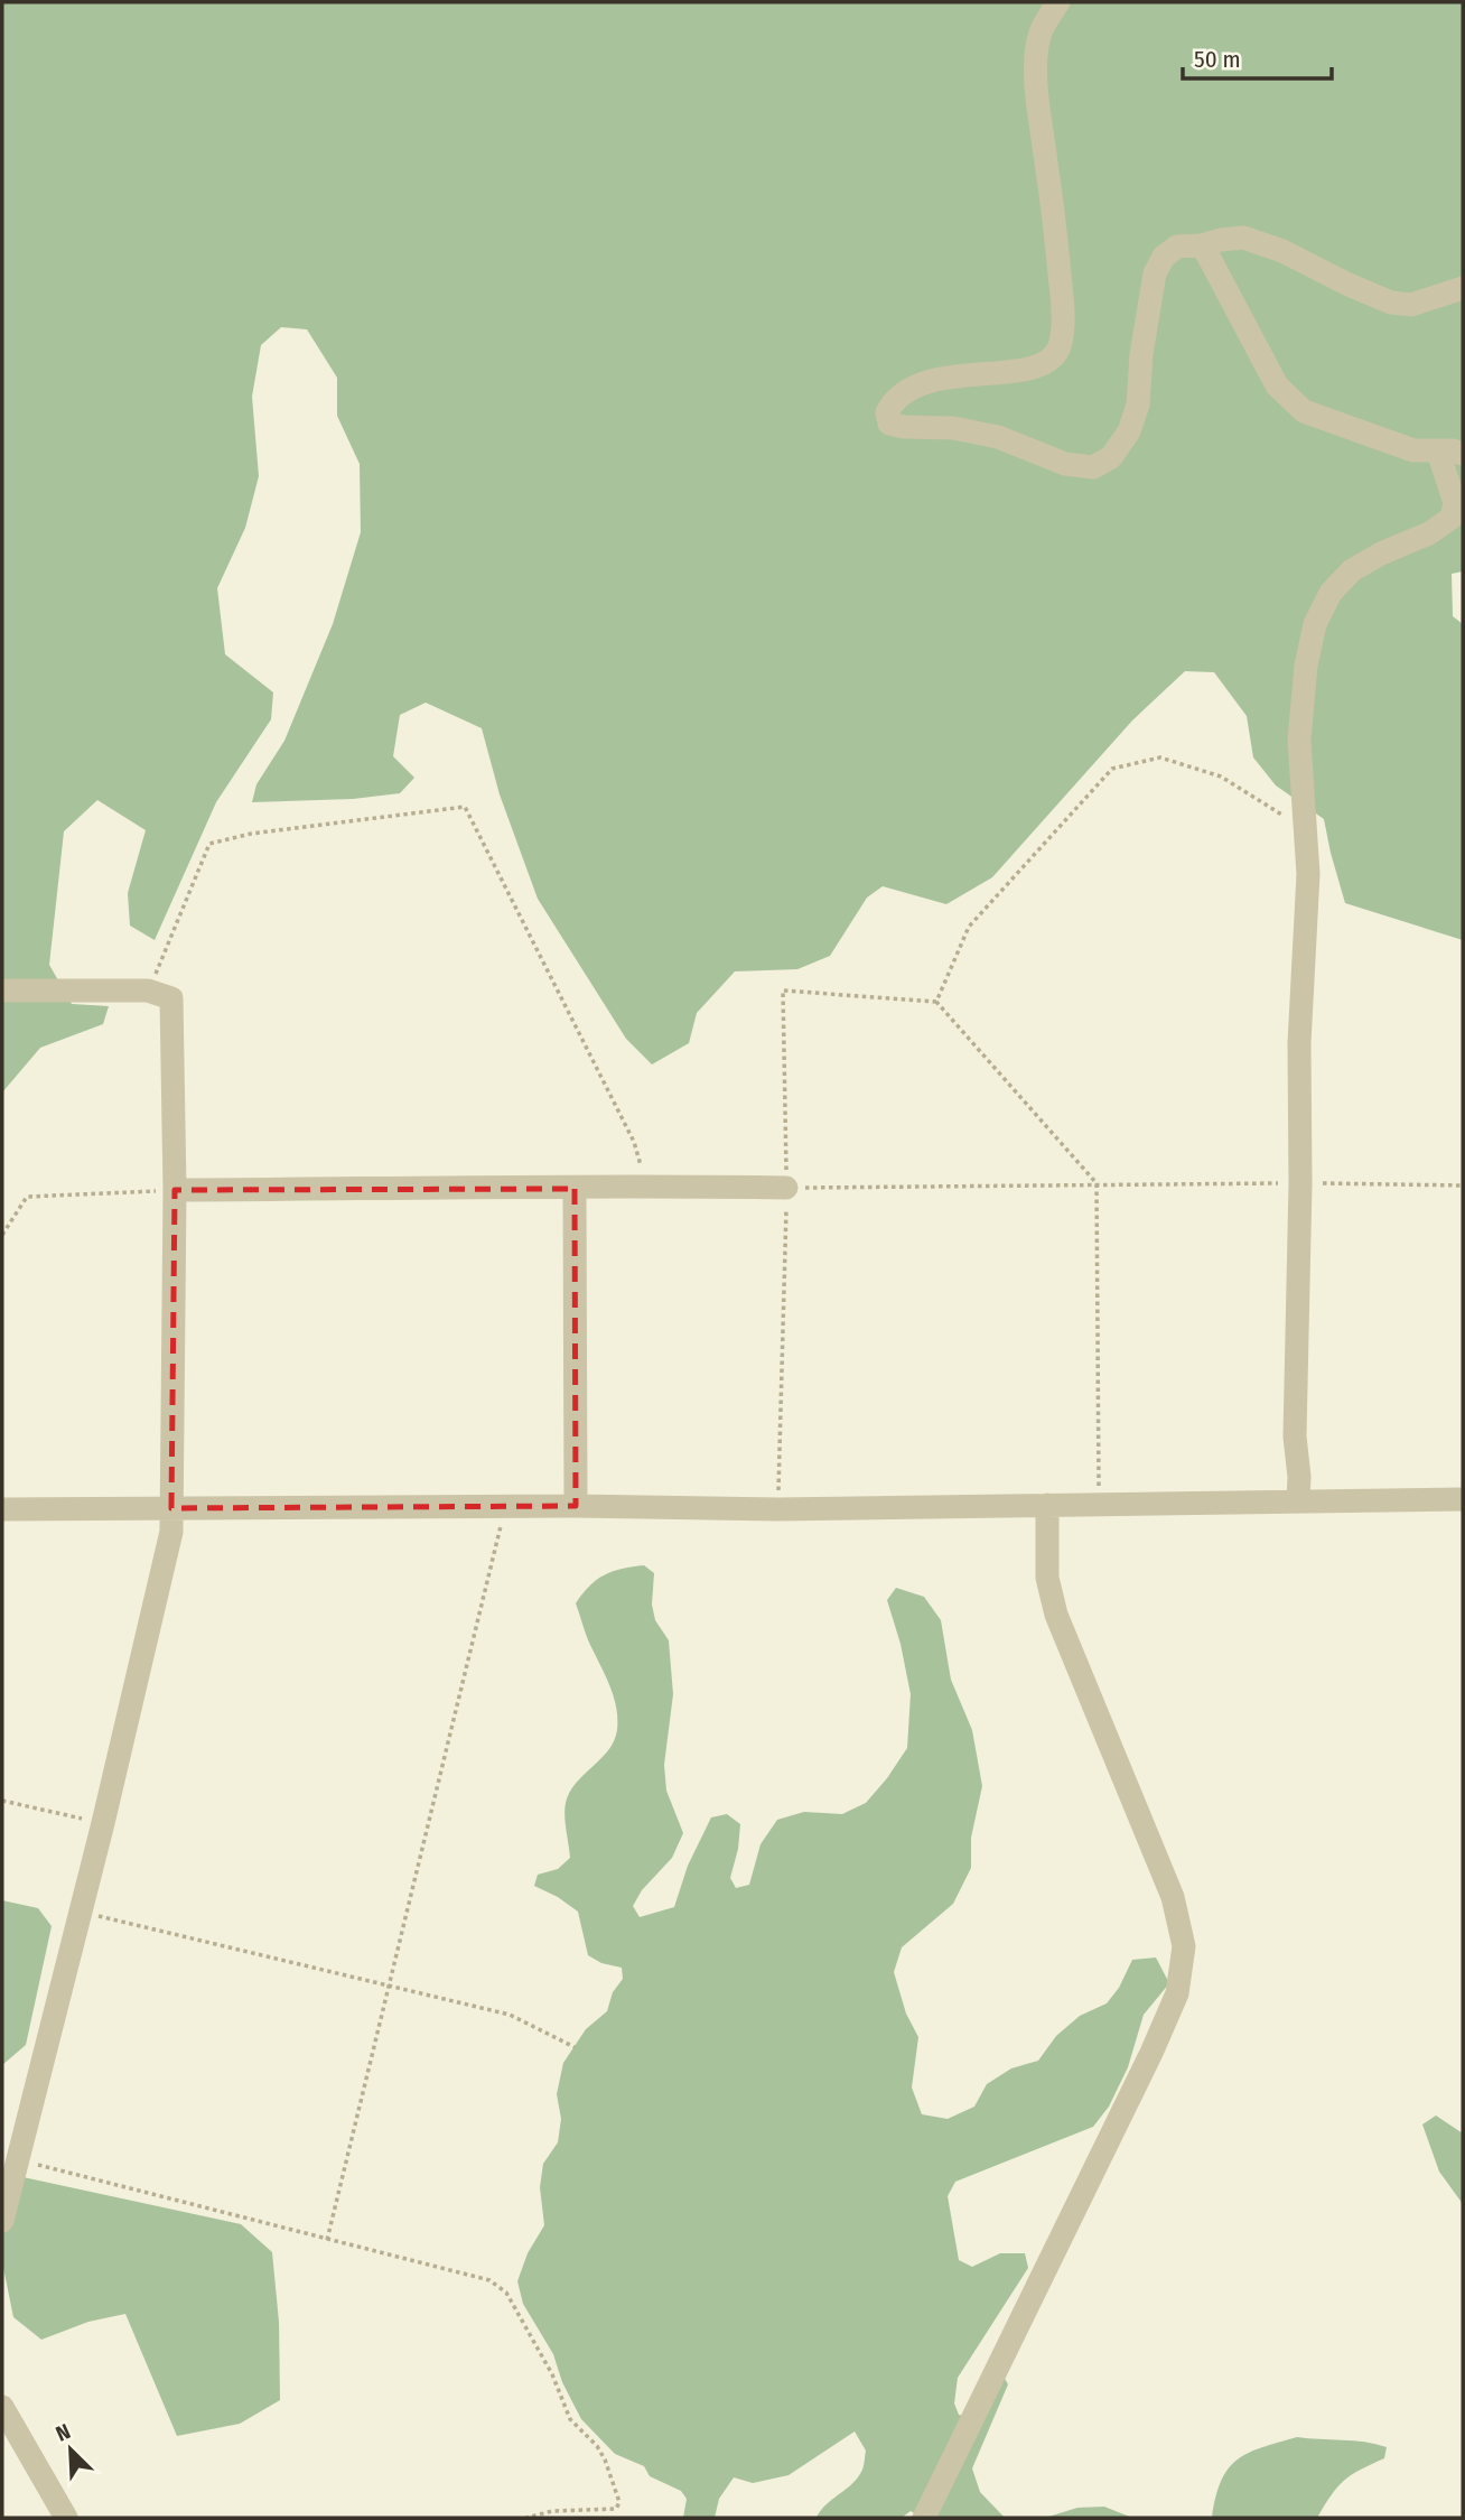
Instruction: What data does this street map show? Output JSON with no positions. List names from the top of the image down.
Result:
{
  "scale_bar": "50 m",
  "north": "top left"
}
